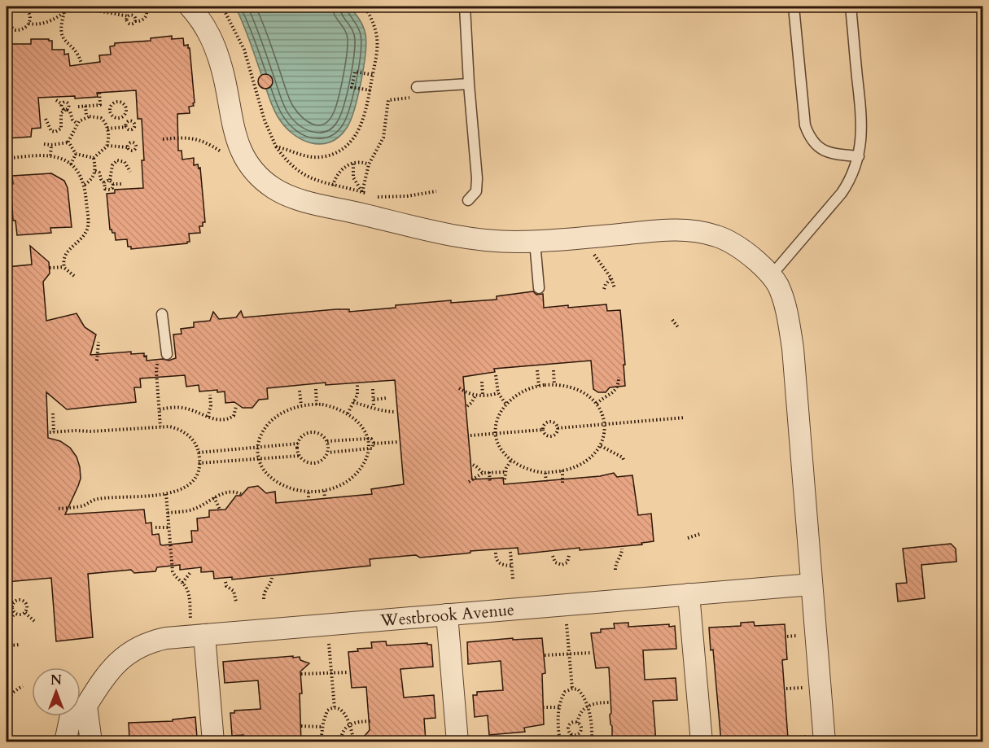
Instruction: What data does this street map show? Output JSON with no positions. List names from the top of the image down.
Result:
{
  "streets": {
    "street": ["Westbrook Avenue"]
  },
  "north": "top"
}
